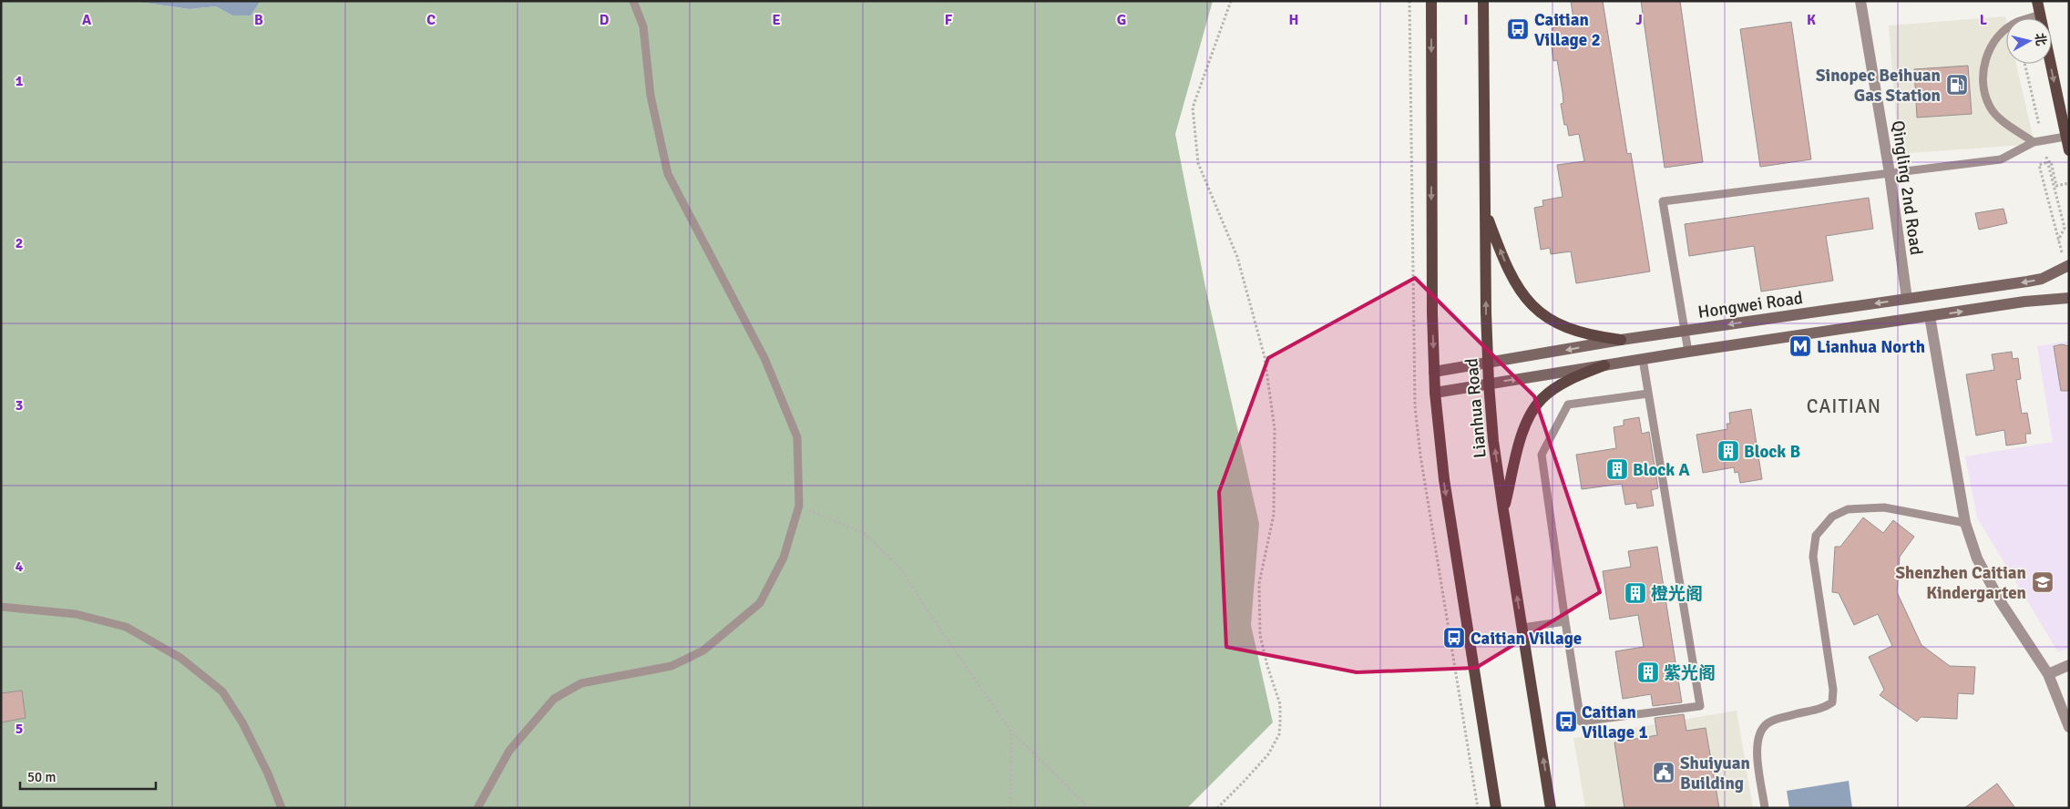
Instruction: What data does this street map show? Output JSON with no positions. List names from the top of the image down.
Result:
{
  "streets": {
    "main road": ["Lianhua Road"],
    "street": ["Qingling 2nd Road", "Hongwei Road"]
  },
  "crossings": [
    ["Qingling 2nd Road", "Hongwei Road"],
    ["Hongwei Road", "Lianhua Road"]
  ],
  "districts": ["CAITIAN"],
  "places": {
    "bus stop": ["Caitian Village 2", "Caitian Village", "Caitian Village 1"],
    "fuel station": ["Sinopec Beihuan Gas Station"],
    "metro station": ["Lianhua North"],
    "building": [
      "Block B",
      "Block A",
      "橙光阁",
      "紫光阁"
    ],
    "school or university": ["Shenzhen Caitian Kindergarten"],
    "public building": ["Shuiyuan Building"]
  },
  "scale_bar": "50 m",
  "north": "right",
  "grid": {
    "columns": [
      "A",
      "B",
      "C",
      "D",
      "E",
      "F",
      "G",
      "H",
      "I",
      "J",
      "K",
      "L"
    ],
    "rows": [
      "1",
      "2",
      "3",
      "4",
      "5"
    ]
  }
}
